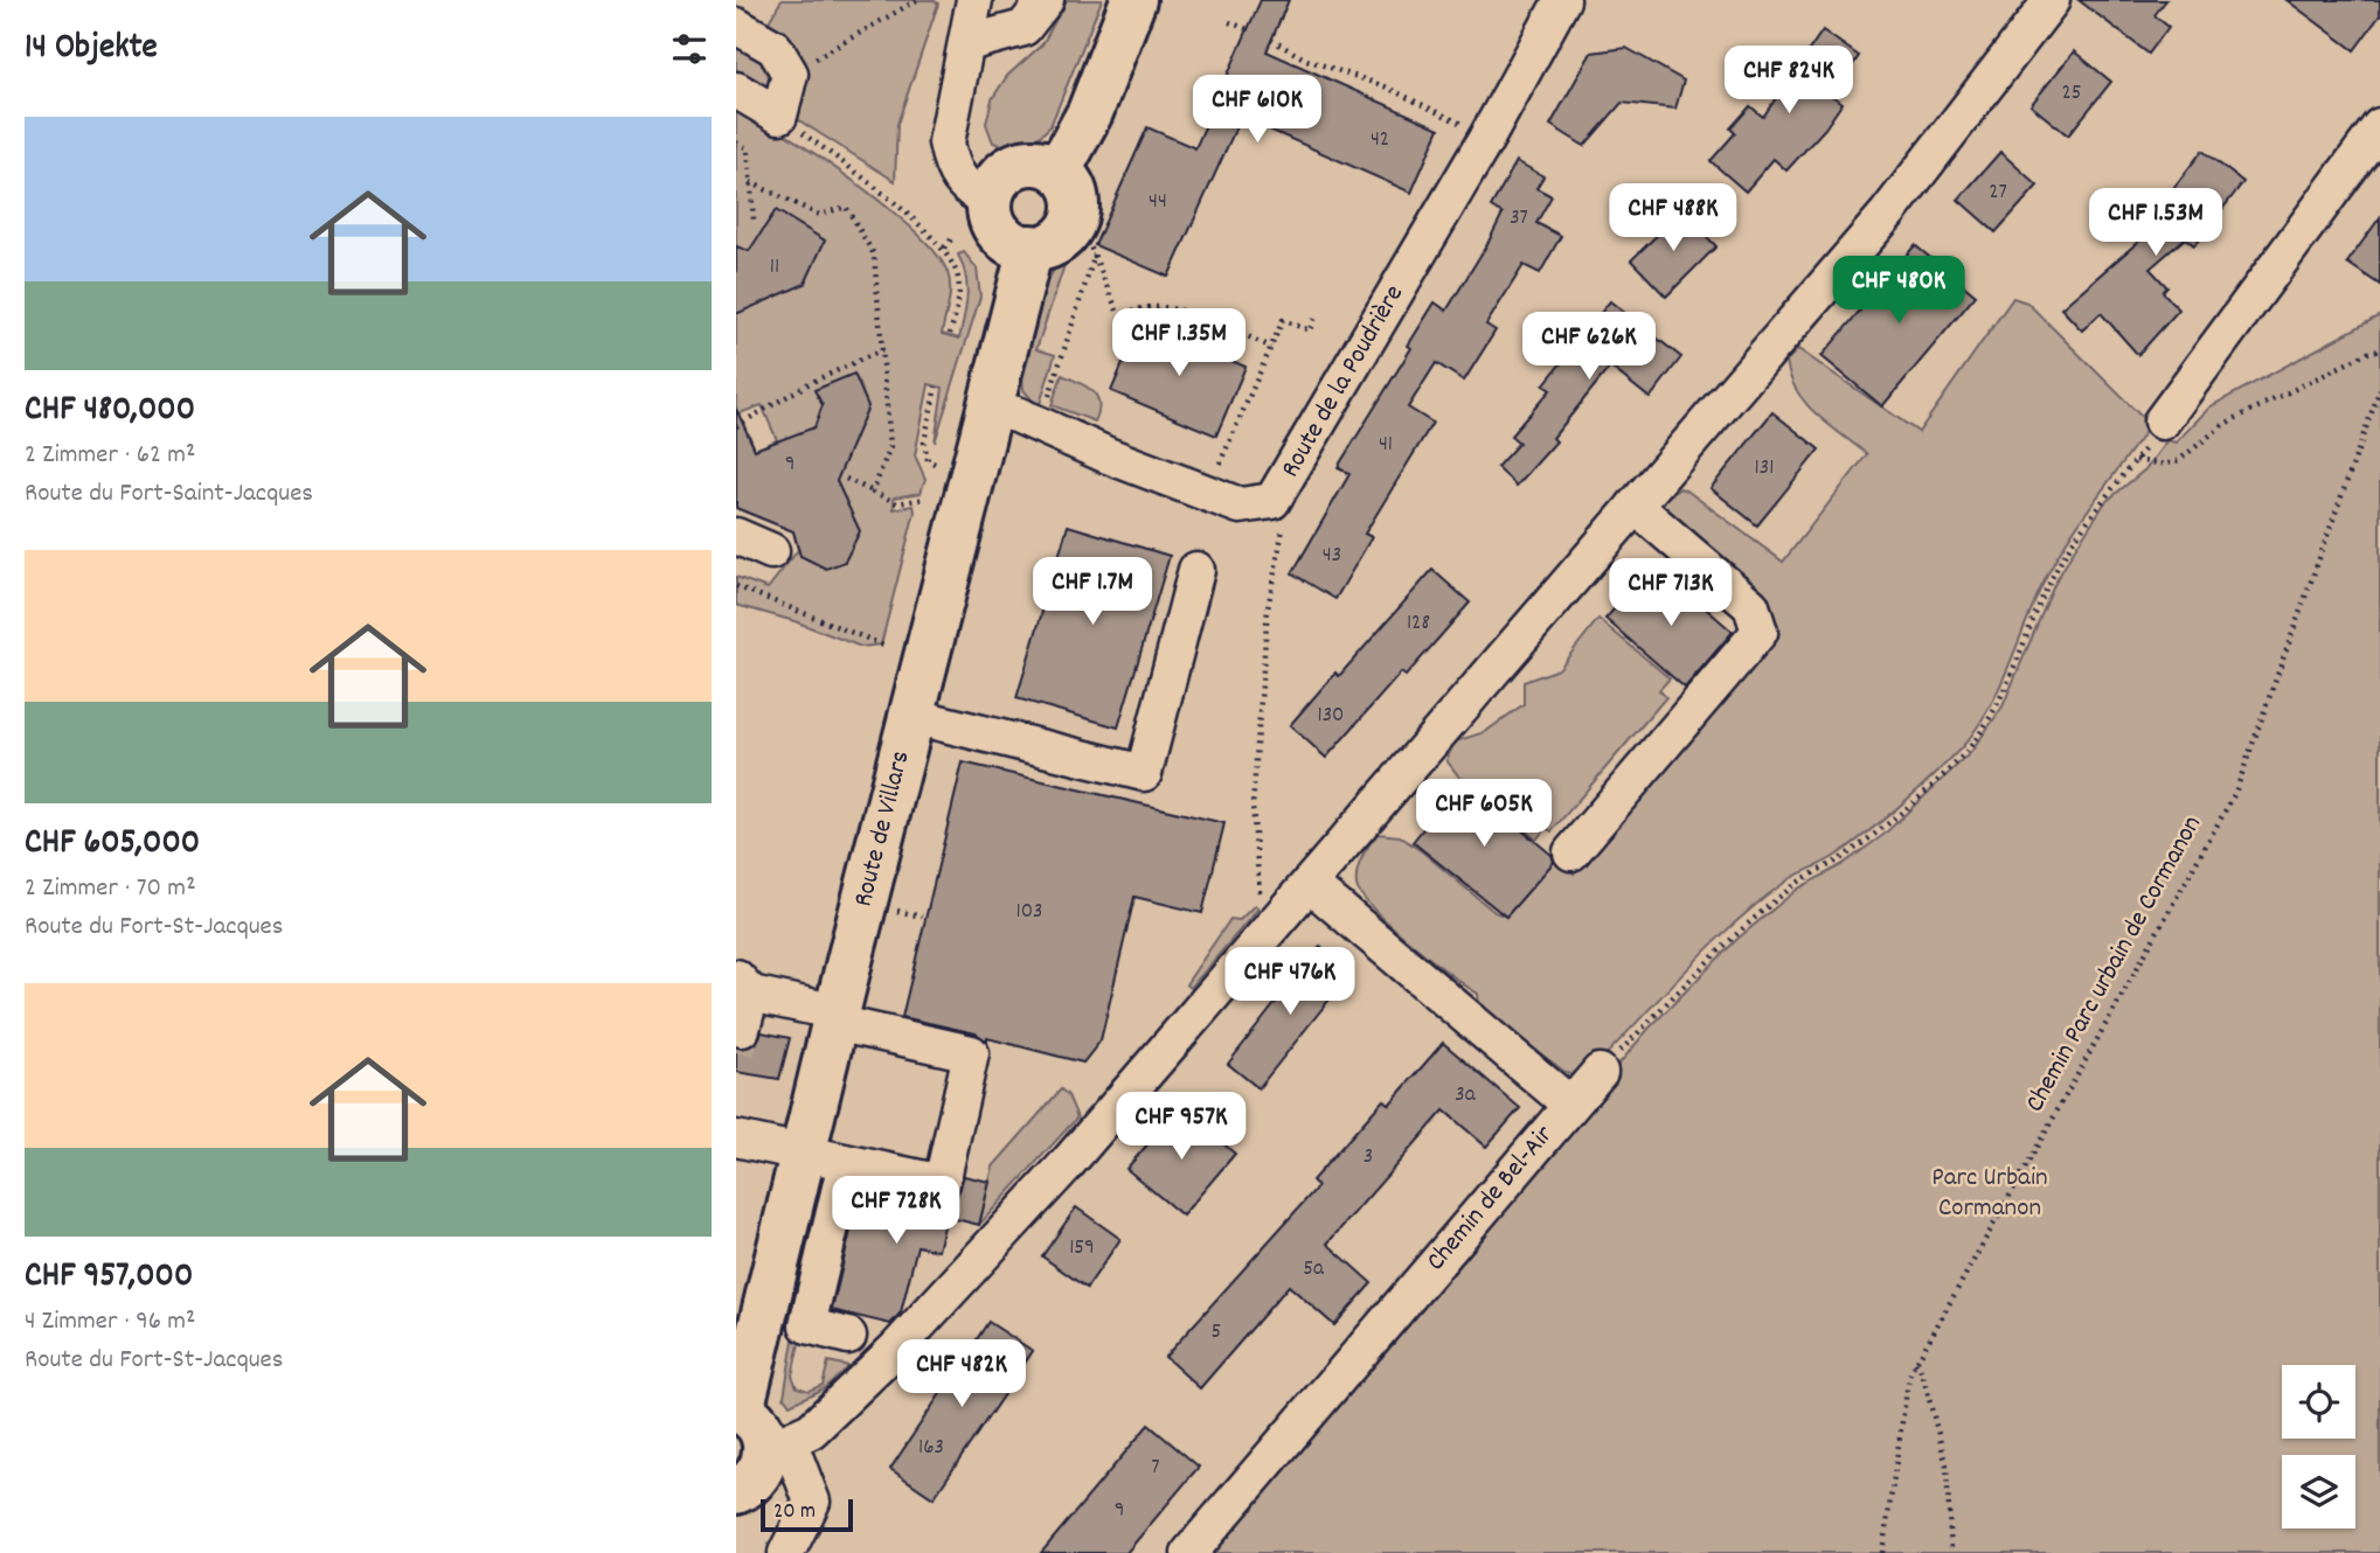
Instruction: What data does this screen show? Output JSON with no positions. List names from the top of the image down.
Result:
{
  "streets": {
    "main road": ["Route de Villars"],
    "street": ["Route de la Poudrière", "Chemin de Bel-Air"],
    "path": ["Chemin Parc urbain de Cormanon"]
  },
  "crossings": [
    ["Route de la Poudrière", "Route de Villars"]
  ],
  "parks": ["Parc Urbain Cormanon"],
  "house_numbers": [
    "25",
    "42",
    "27",
    "44",
    "37",
    "11",
    "41",
    "9",
    "131",
    "43",
    "128",
    "130",
    "103",
    "3a",
    "3",
    "159",
    "5a",
    "5",
    "163",
    "7",
    "9"
  ],
  "scale_bar": "20 m",
  "page": {
    "heading": "14 Objekte",
    "price": [
      "CHF 824K",
      "CHF 610K",
      "CHF 488K",
      "CHF 1.53M",
      "CHF 480K",
      "CHF 1.35M",
      "CHF 626K",
      "CHF 1.7M",
      "CHF 713K",
      "CHF 605K",
      "CHF 476K",
      "CHF 957K",
      "CHF 728K",
      "CHF 482K"
    ],
    "list": [
      {
        "name": "CHF 480,000",
        "note": "2 Zimmer · 62 m² · Route du Fort-Saint-Jacques"
      },
      {
        "name": "CHF 605,000",
        "note": "2 Zimmer · 70 m² · Route du Fort-St-Jacques"
      },
      {
        "name": "CHF 957,000",
        "note": "4 Zimmer · 96 m² · Route du Fort-St-Jacques"
      }
    ],
    "scale": "20 m"
  }
}
